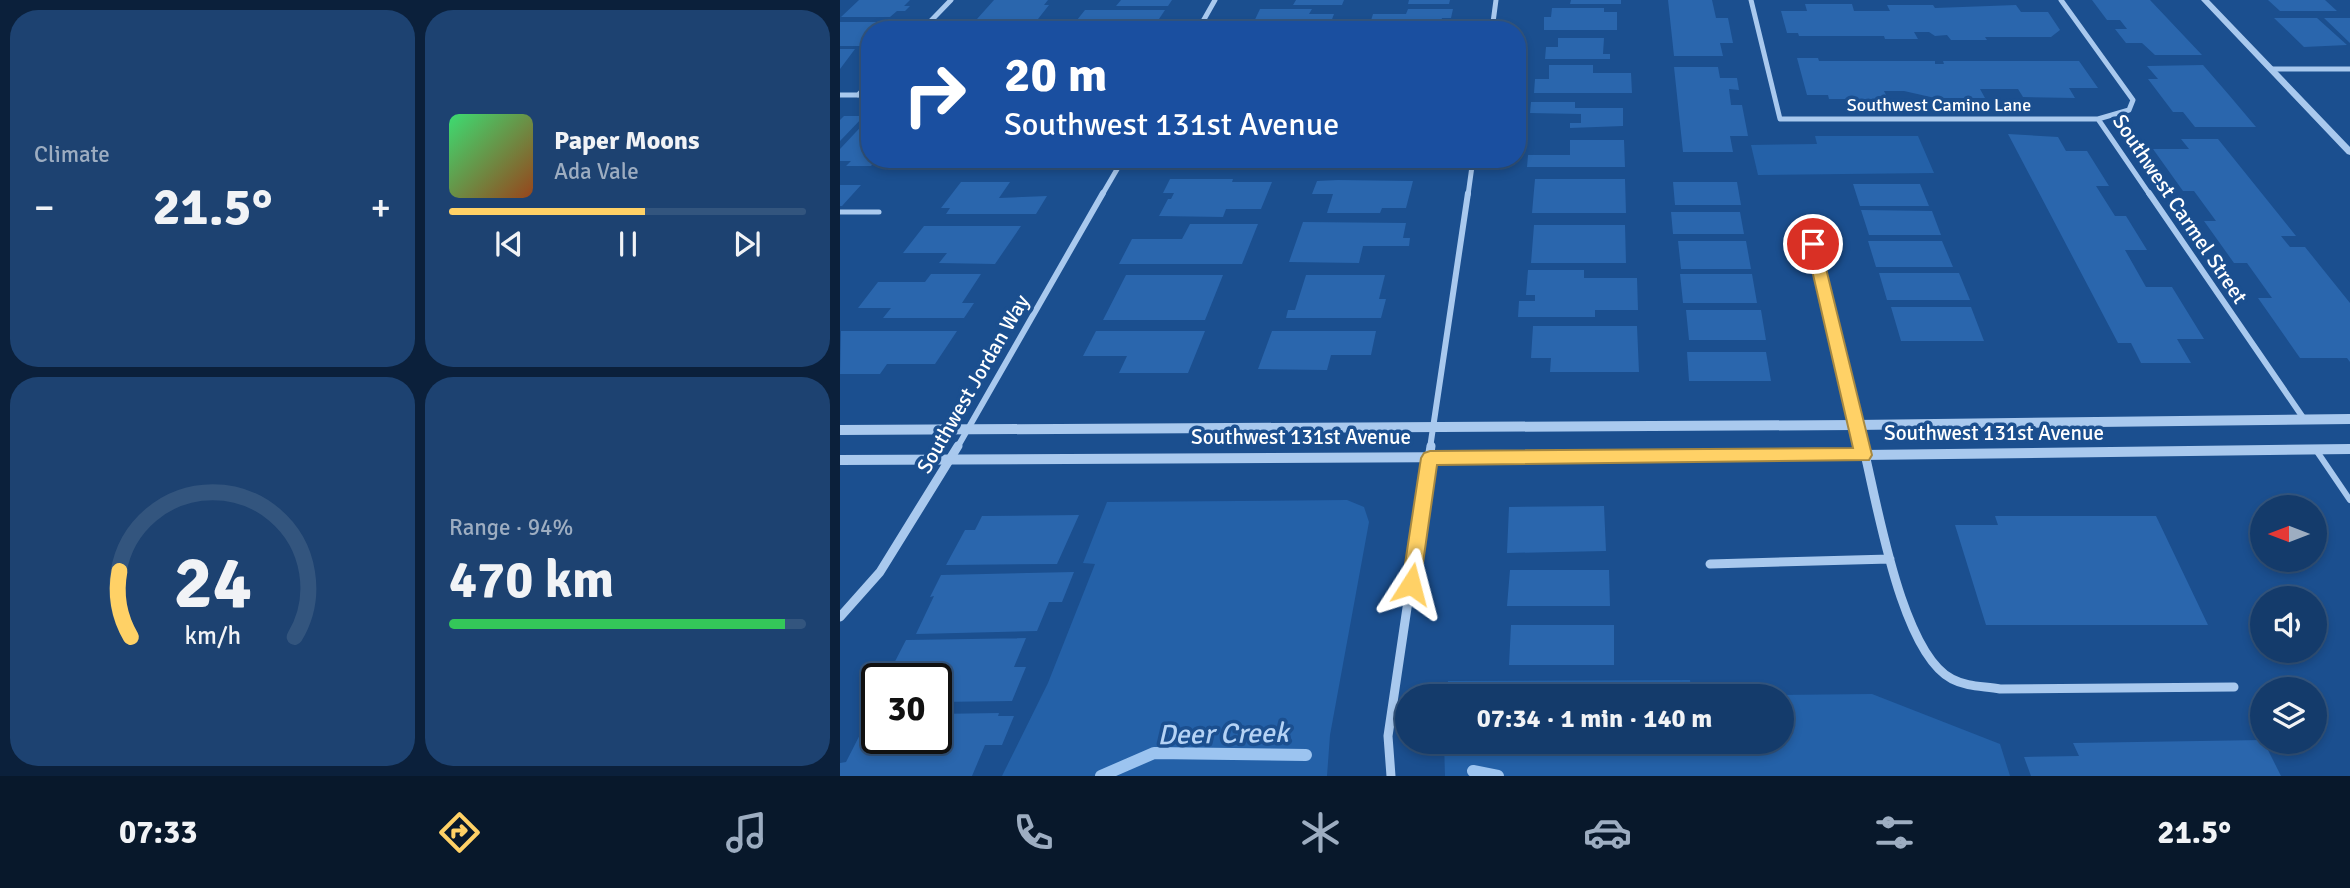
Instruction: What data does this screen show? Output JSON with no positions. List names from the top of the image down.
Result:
{
  "streets": {
    "street": [
      "Southwest Camino Lane",
      "Southwest Carmel Street",
      "Southwest Jordan Way",
      "Southwest 131st Avenue"
    ]
  },
  "crossings": [
    ["Southwest Camino Lane", "Southwest Carmel Street"],
    ["Southwest Carmel Street", "Southwest 131st Avenue"],
    ["Southwest Jordan Way", "Southwest 131st Avenue"]
  ],
  "water": ["Deer Creek"],
  "north": "left",
  "page": {
    "tile": [
      "Climate",
      ["Range · 94%", "470 km"]
    ],
    "turn": ["20 m", "Southwest 131st Avenue"],
    "song": ["Paper Moons", "Ada Vale"],
    "heat": ["−", "21.5°", "+"],
    "limit": "30",
    "trip": "07:34 · 1 min · 140 m",
    "tabs": ["07:33", "21.5°"],
    "gauge": ["24", "km/h"]
  }
}
